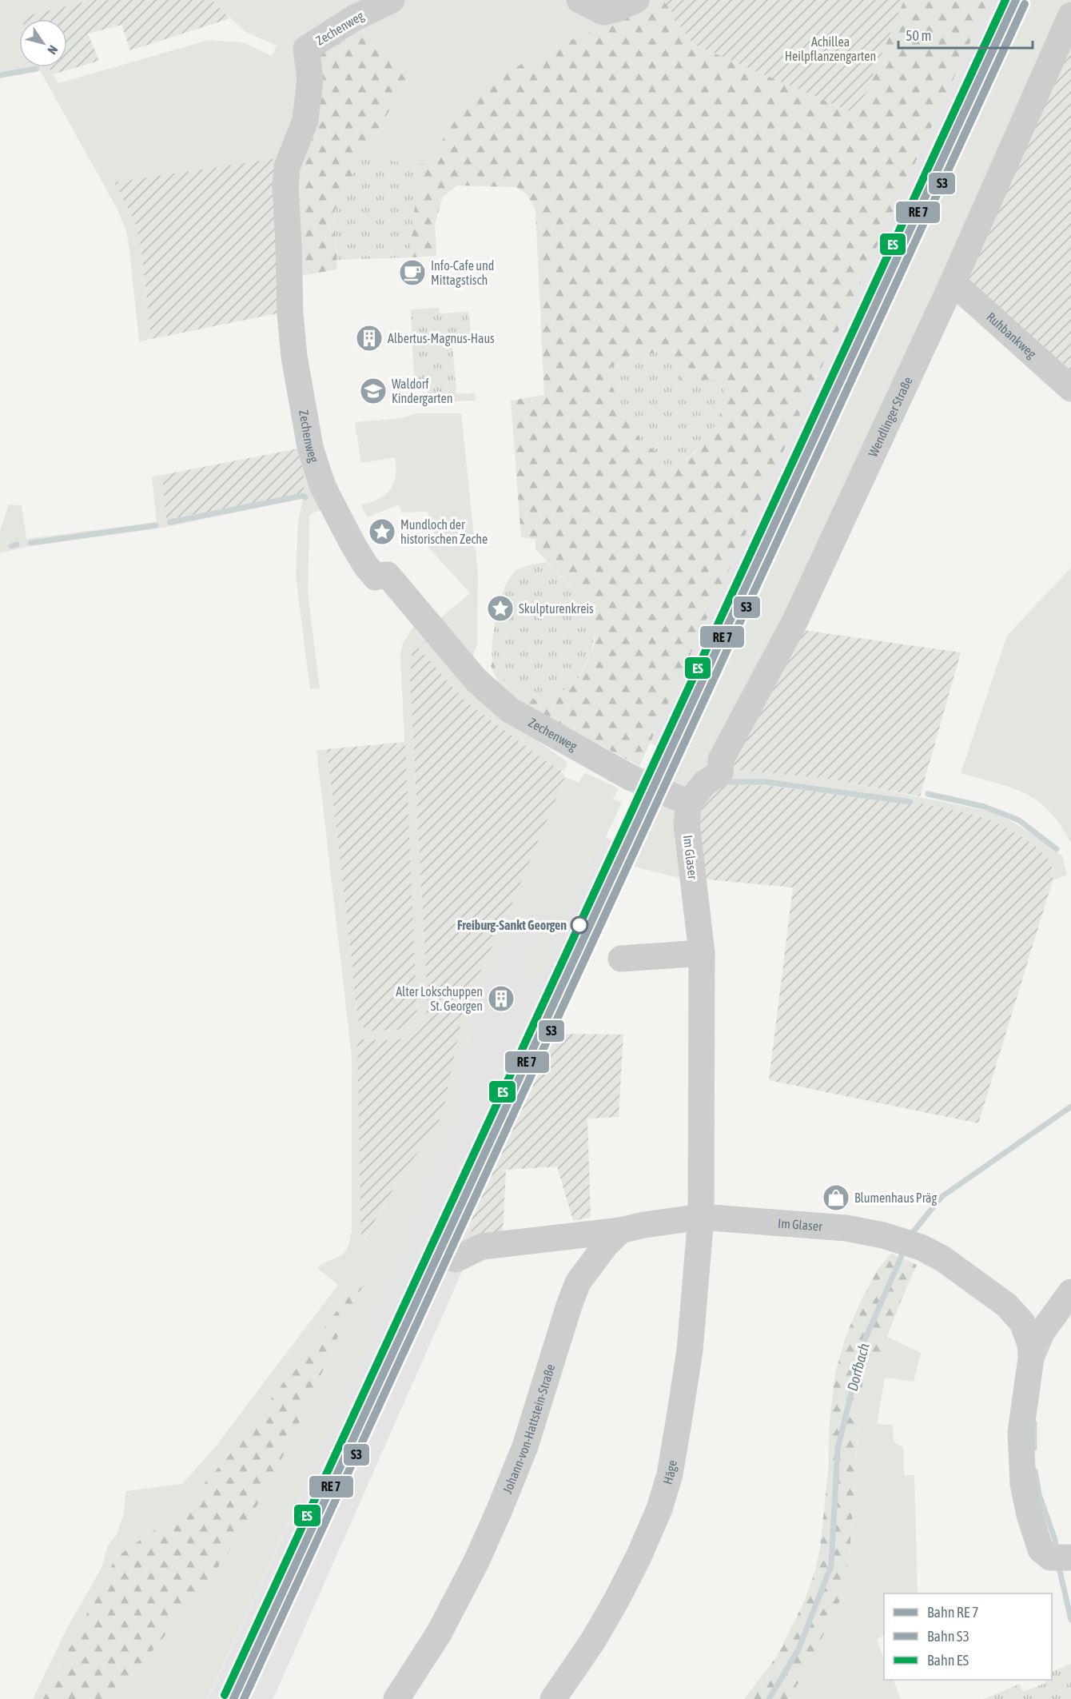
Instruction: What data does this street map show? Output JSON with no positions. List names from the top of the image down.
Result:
{
  "streets": {
    "street": [
      "Zechenweg",
      "Ruhbankweg",
      "Wendlinger Straße",
      "Im Glaser",
      "Johann-von-Hattstein-Straße",
      "Häge"
    ]
  },
  "crossings": [
    ["Ruhbankweg", "Wendlinger Straße"],
    ["Wendlinger Straße", "Im Glaser"],
    ["Im Glaser", "Häge"]
  ],
  "water": ["Dorfbach"],
  "parks": ["Achillea Heilpflanzengarten"],
  "places": {
    "cafe": ["Info-Cafe und Mittagstisch"],
    "building": ["Albertus-Magnus-Haus", "Alter Lokschuppen St. Georgen"],
    "school or university": ["Waldorf Kindergarten"],
    "place": ["Mundloch der historischen Zeche", "Skulpturenkreis"],
    "other": ["Freiburg-Sankt Georgen"],
    "shop": ["Blumenhaus Präg"]
  },
  "lines": ["rail line ES", "rail line S3"],
  "legend": ["Bahn RE 7", "Bahn S3", "Bahn ES"],
  "scale_bar": "50 m",
  "north": "bottom right"
}
